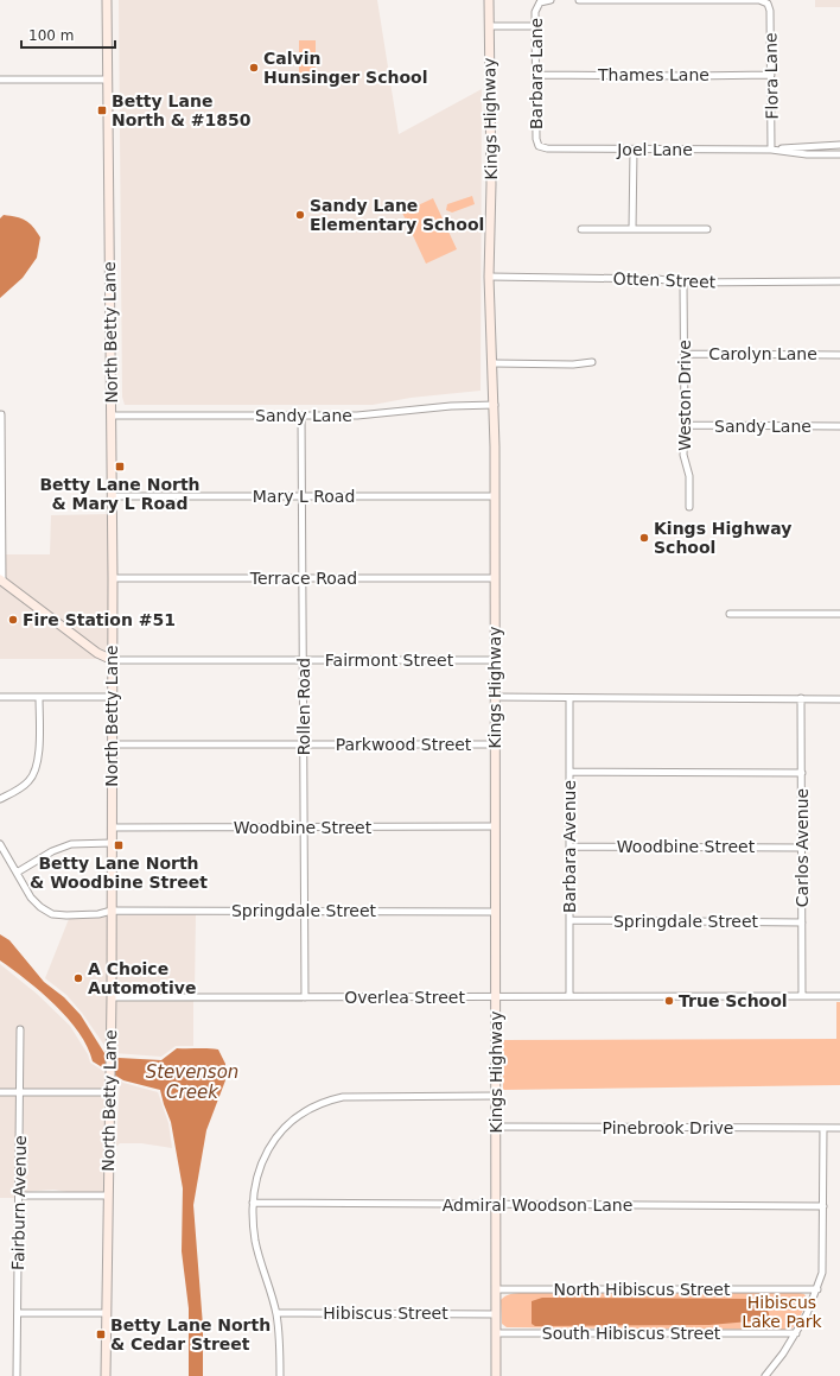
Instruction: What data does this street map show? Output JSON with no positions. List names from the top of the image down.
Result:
{
  "streets": {
    "street": [
      "Barbara Lane",
      "Thames Lane",
      "Flora Lane",
      "Kings Highway",
      "Joel Lane",
      "Otten Street",
      "North Betty Lane",
      "Carolyn Lane",
      "Weston Drive",
      "Sandy Lane",
      "Mary L Road",
      "Terrace Road",
      "Fairmont Street",
      "Rollen Road",
      "Parkwood Street",
      "Woodbine Street",
      "Barbara Avenue",
      "Carlos Avenue",
      "Springdale Street",
      "Overlea Street",
      "Pinebrook Drive",
      "Fairburn Avenue",
      "Admiral Woodson Lane",
      "North Hibiscus Street",
      "Hibiscus Street",
      "South Hibiscus Street"
    ]
  },
  "crossings": [
    ["Barbara Lane", "Thames Lane"],
    ["Barbara Lane", "Joel Lane"],
    ["Thames Lane", "Flora Lane"],
    ["Flora Lane", "Joel Lane"],
    ["Kings Highway", "Otten Street"],
    ["Kings Highway", "Sandy Lane"],
    ["Kings Highway", "Mary L Road"],
    ["Kings Highway", "Terrace Road"],
    ["Kings Highway", "Fairmont Street"],
    ["Kings Highway", "Parkwood Street"],
    ["Kings Highway", "Woodbine Street"],
    ["Kings Highway", "Springdale Street"],
    ["Kings Highway", "Overlea Street"],
    ["Kings Highway", "Pinebrook Drive"],
    ["Kings Highway", "Admiral Woodson Lane"],
    ["Kings Highway", "North Hibiscus Street"],
    ["Kings Highway", "Hibiscus Street"],
    ["Kings Highway", "South Hibiscus Street"],
    ["Otten Street", "Weston Drive"],
    ["North Betty Lane", "Sandy Lane"],
    ["North Betty Lane", "Mary L Road"],
    ["North Betty Lane", "Terrace Road"],
    ["North Betty Lane", "Fairmont Street"],
    ["North Betty Lane", "Parkwood Street"],
    ["North Betty Lane", "Woodbine Street"],
    ["North Betty Lane", "Springdale Street"],
    ["North Betty Lane", "Overlea Street"],
    ["Carolyn Lane", "Weston Drive"],
    ["Weston Drive", "Sandy Lane"],
    ["Sandy Lane", "Rollen Road"],
    ["Mary L Road", "Rollen Road"],
    ["Terrace Road", "Rollen Road"],
    ["Fairmont Street", "Rollen Road"],
    ["Rollen Road", "Parkwood Street"],
    ["Rollen Road", "Woodbine Street"],
    ["Rollen Road", "Springdale Street"],
    ["Rollen Road", "Overlea Street"],
    ["Woodbine Street", "Barbara Avenue"],
    ["Woodbine Street", "Carlos Avenue"],
    ["Barbara Avenue", "Springdale Street"],
    ["Barbara Avenue", "Overlea Street"],
    ["Carlos Avenue", "Springdale Street"],
    ["Carlos Avenue", "Overlea Street"]
  ],
  "water": ["Stevenson Creek"],
  "parks": ["Hibiscus Lake Park"],
  "places": {
    "other": [
      "Calvin Hunsinger School",
      "Sandy Lane Elementary School",
      "Kings Highway School",
      "Fire Station #51",
      "A Choice Automotive",
      "True School"
    ],
    "transit": [
      "Betty Lane North & #1850",
      "Betty Lane North & Mary L Road",
      "Betty Lane North & Woodbine Street",
      "Betty Lane North & Cedar Street"
    ]
  },
  "scale_bar": "100 m"
}
